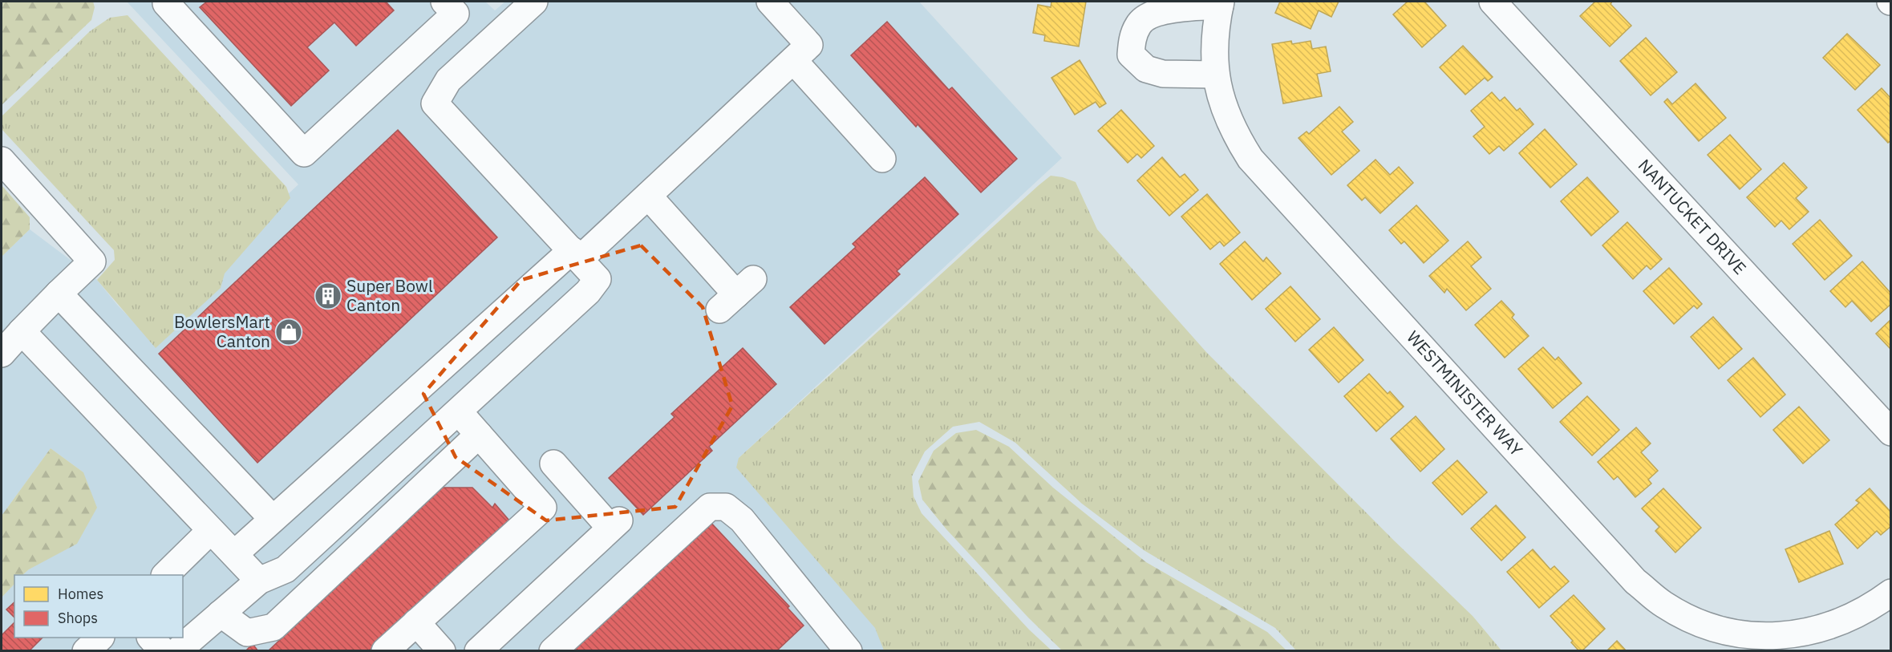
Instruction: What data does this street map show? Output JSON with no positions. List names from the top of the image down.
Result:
{
  "streets": {
    "street": ["NANTUCKET DRIVE", "WESTMINISTER WAY"]
  },
  "places": {
    "building": ["Super Bowl Canton"],
    "shop": ["BowlersMart Canton"]
  },
  "legend": ["Homes", "Shops"]
}
